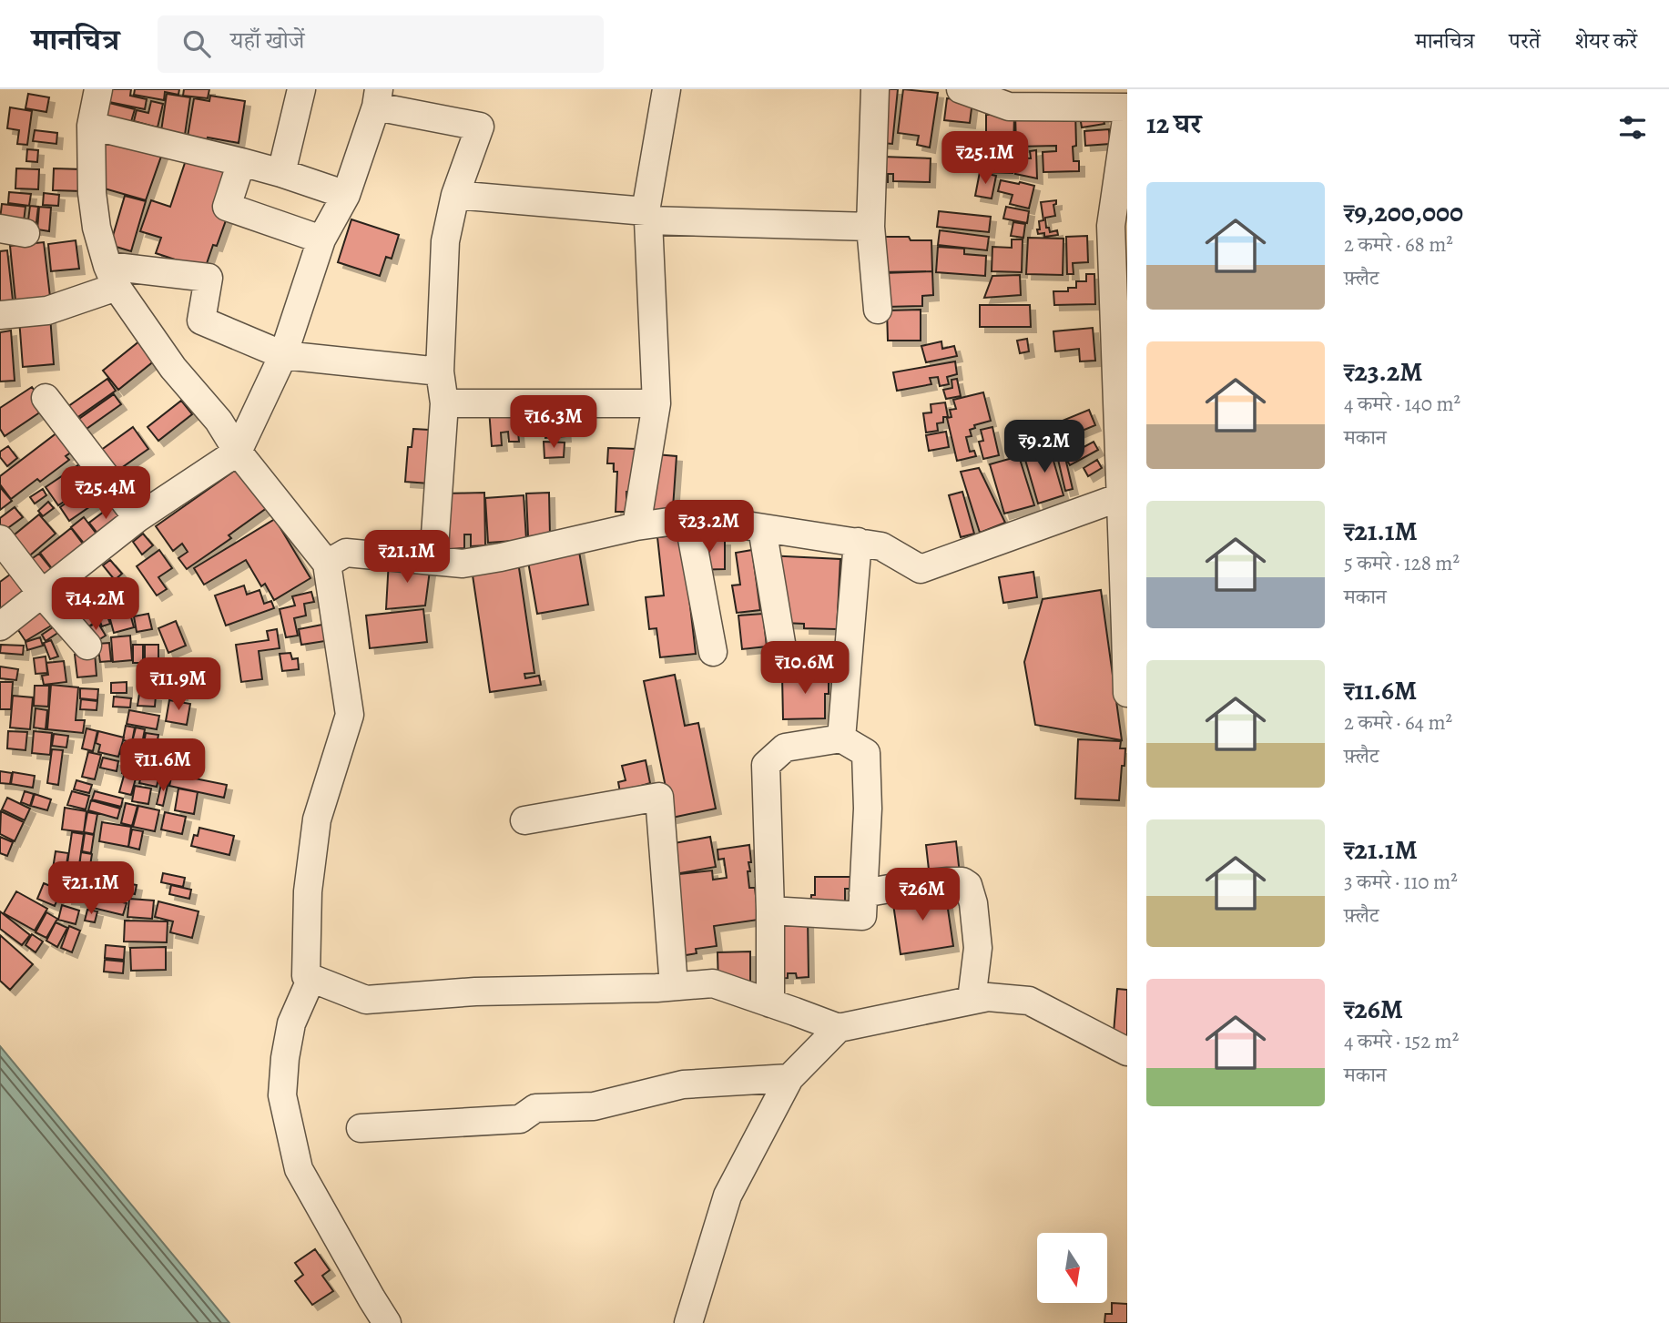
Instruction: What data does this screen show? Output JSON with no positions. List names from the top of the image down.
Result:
{
  "north": "bottom",
  "page": {
    "header": "मानचित्र",
    "search": "यहाँ खोजें",
    "nav": ["मानचित्र", "परतें", "शेयर करें"],
    "heading": "12 घर",
    "price": [
      "₹25.1M",
      "₹16.3M",
      "₹9.2M",
      "₹25.4M",
      "₹23.2M",
      "₹21.1M",
      "₹14.2M",
      "₹10.6M",
      "₹11.9M",
      "₹11.6M",
      "₹21.1M",
      "₹26M"
    ],
    "list": [
      {
        "name": "₹9,200,000",
        "note": "2 कमरे · 68 m² · फ़्लैट"
      },
      {
        "name": "₹23.2M",
        "note": "4 कमरे · 140 m² · मकान"
      },
      {
        "name": "₹21.1M",
        "note": "5 कमरे · 128 m² · मकान"
      },
      {
        "name": "₹11.6M",
        "note": "2 कमरे · 64 m² · फ़्लैट"
      },
      {
        "name": "₹21.1M",
        "note": "3 कमरे · 110 m² · फ़्लैट"
      },
      {
        "name": "₹26M",
        "note": "4 कमरे · 152 m² · मकान"
      }
    ]
  }
}
